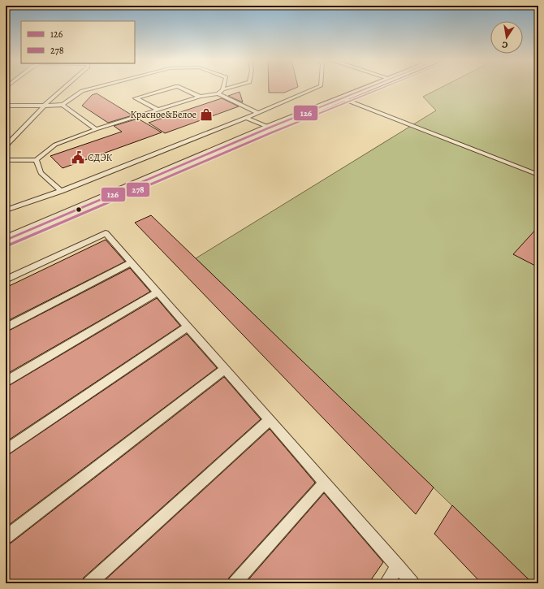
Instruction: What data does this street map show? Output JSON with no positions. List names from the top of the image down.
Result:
{
  "places": {
    "shop": ["Красное&Белое"],
    "public building": ["СДЭК"]
  },
  "lines": ["transit line 126", "transit line 278"],
  "legend": ["126", "278"],
  "north": "bottom"
}
